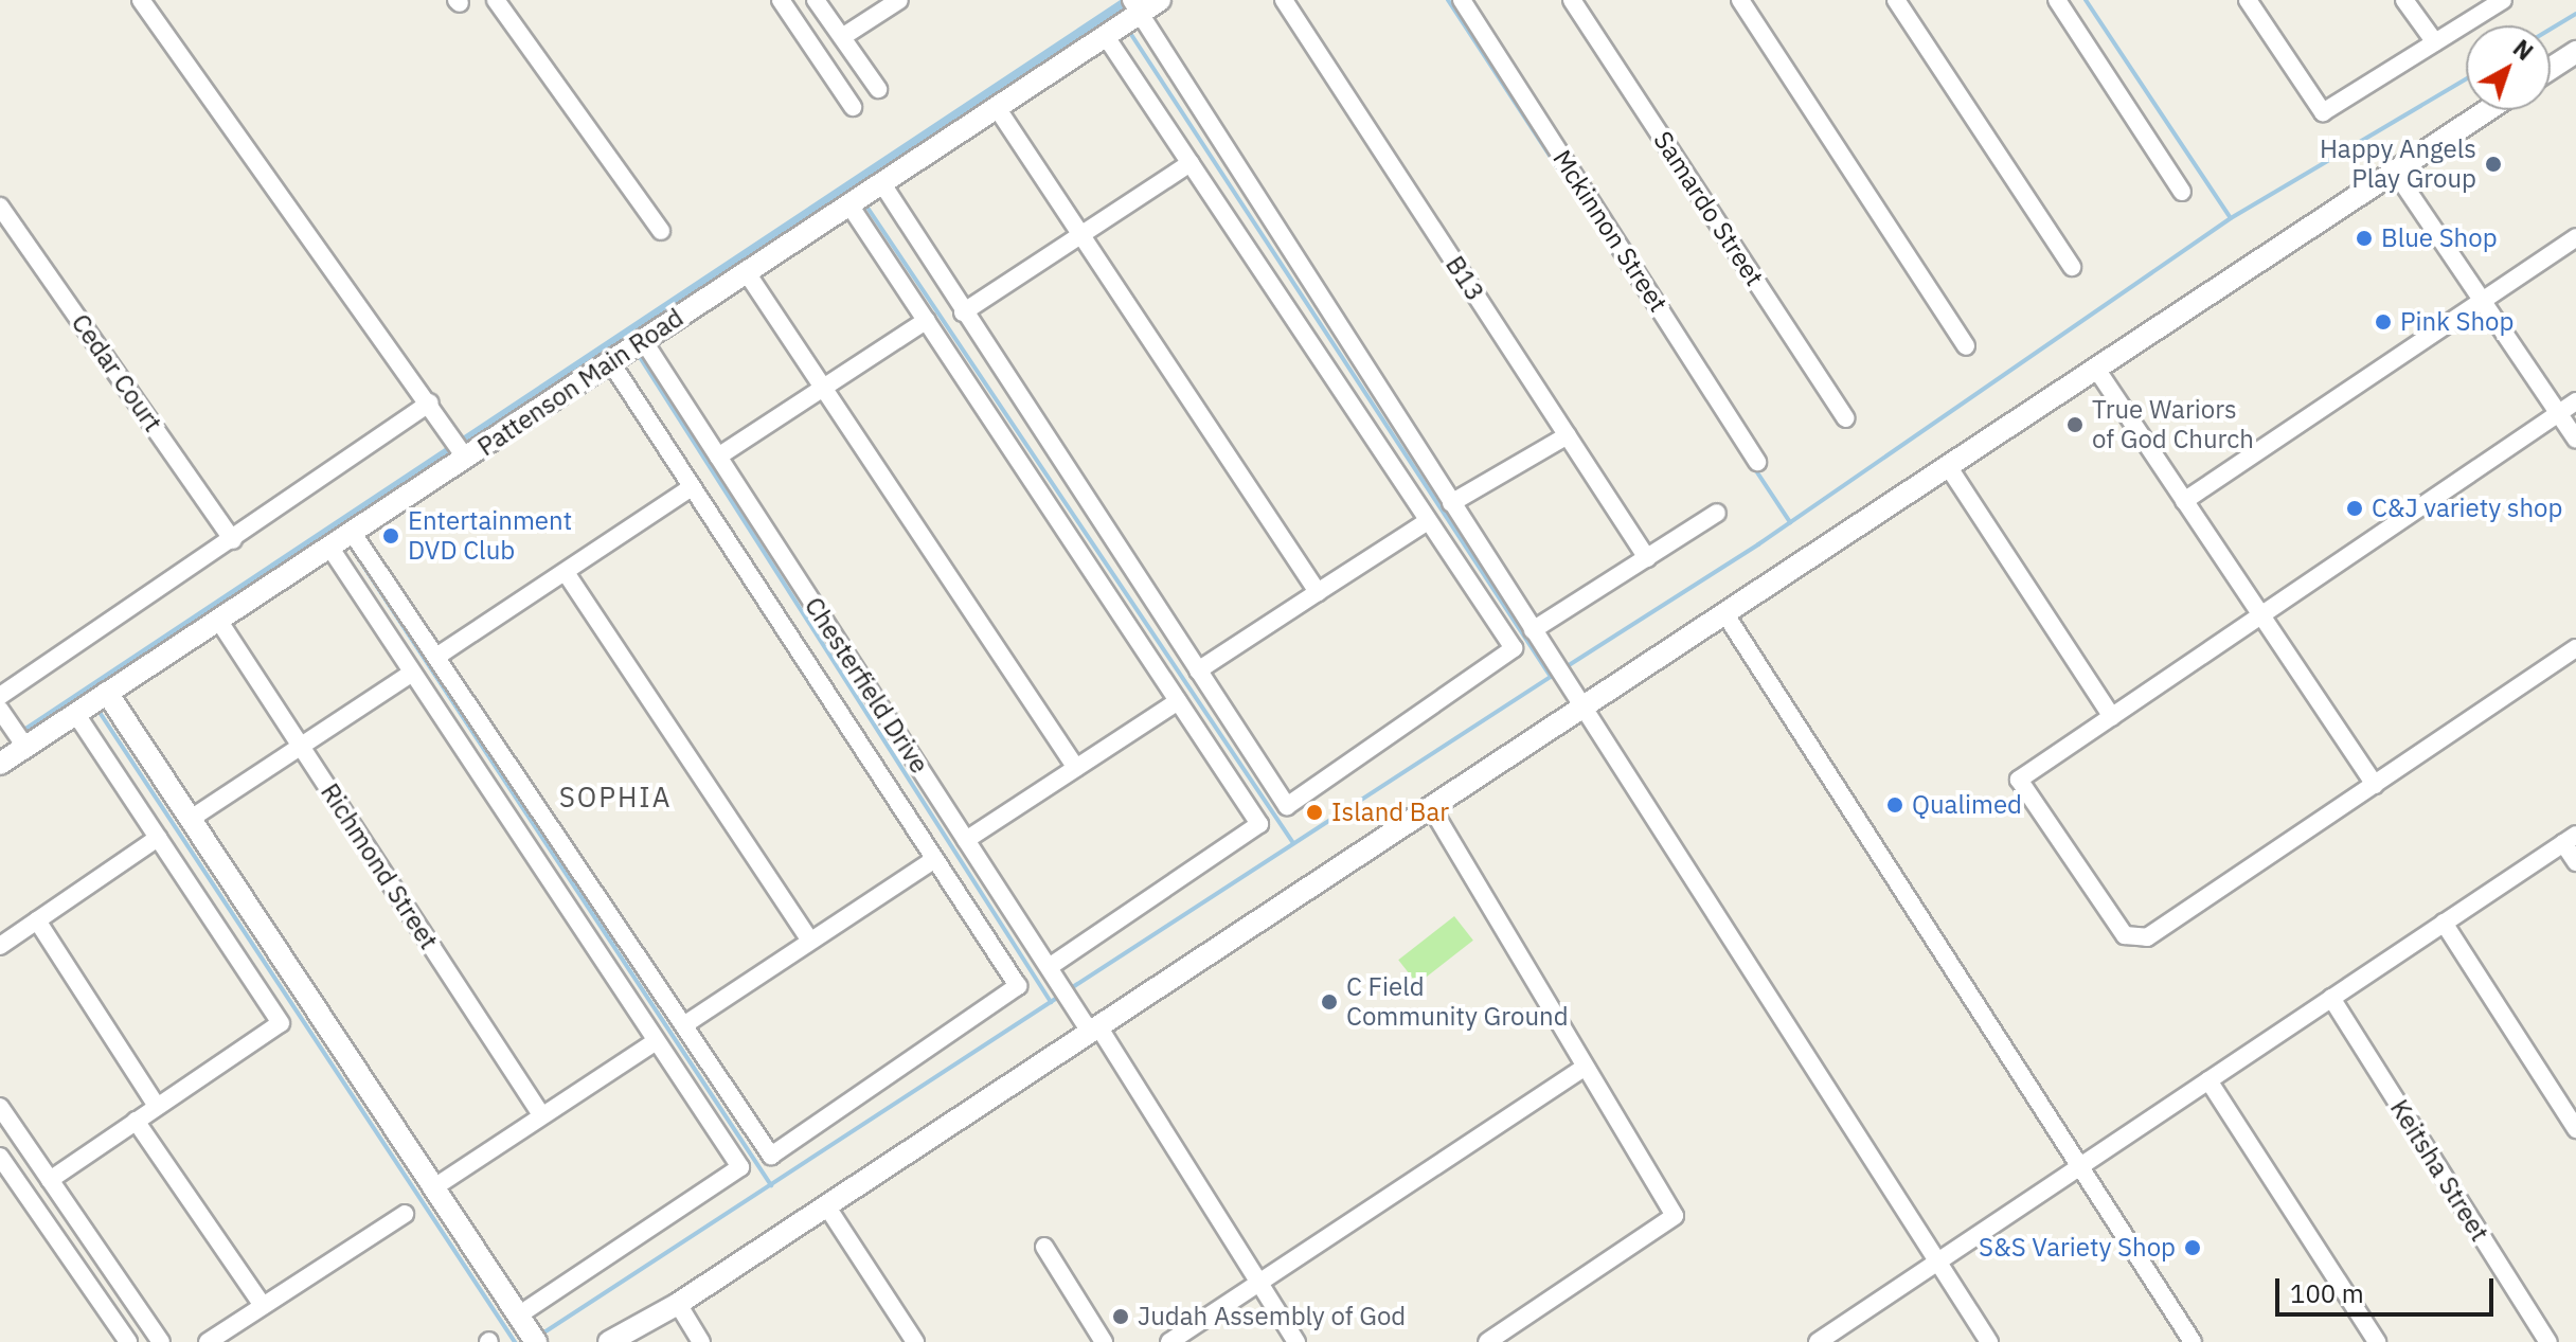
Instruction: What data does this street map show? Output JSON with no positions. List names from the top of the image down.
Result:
{
  "streets": {
    "street": [
      "Samardo Street",
      "Mckinnon Street",
      "B13",
      "Cedar Court",
      "Pattenson Main Road",
      "Chesterfield Drive",
      "Richmond Street",
      "Keitsha Street"
    ]
  },
  "crossings": [
    ["Pattenson Main Road", "Chesterfield Drive"],
    ["Pattenson Main Road", "Richmond Street"]
  ],
  "districts": ["SOPHIA"],
  "places": [
    "Happy Angels Play Group",
    "Blue Shop",
    "Pink Shop",
    "True Wariors of God Church",
    "C&J variety shop",
    "Entertainment DVD Club",
    "Qualimed",
    "Island Bar",
    "C Field Community Ground",
    "S&S Variety Shop",
    "Judah Assembly of God"
  ],
  "scale_bar": "100 m",
  "north": "top right"
}
